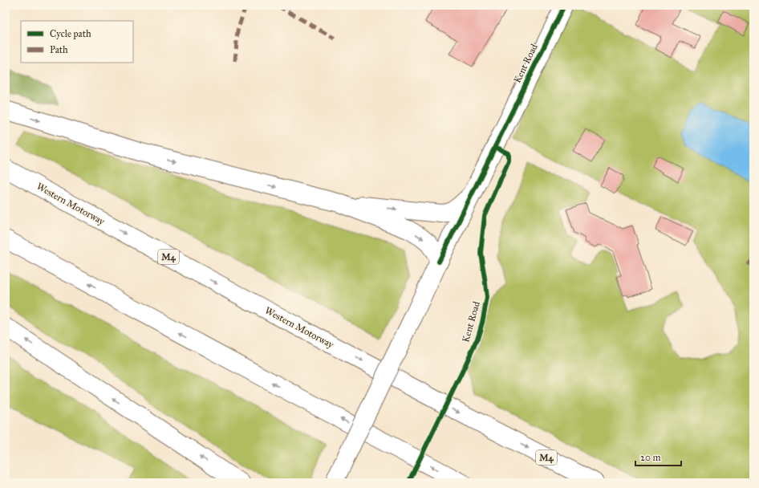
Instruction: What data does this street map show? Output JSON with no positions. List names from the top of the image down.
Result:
{
  "streets": {
    "main road": ["Kent Road", "Western Motorway", "M4"]
  },
  "legend": ["Cycle path", "Path"],
  "scale_bar": "20 m"
}
